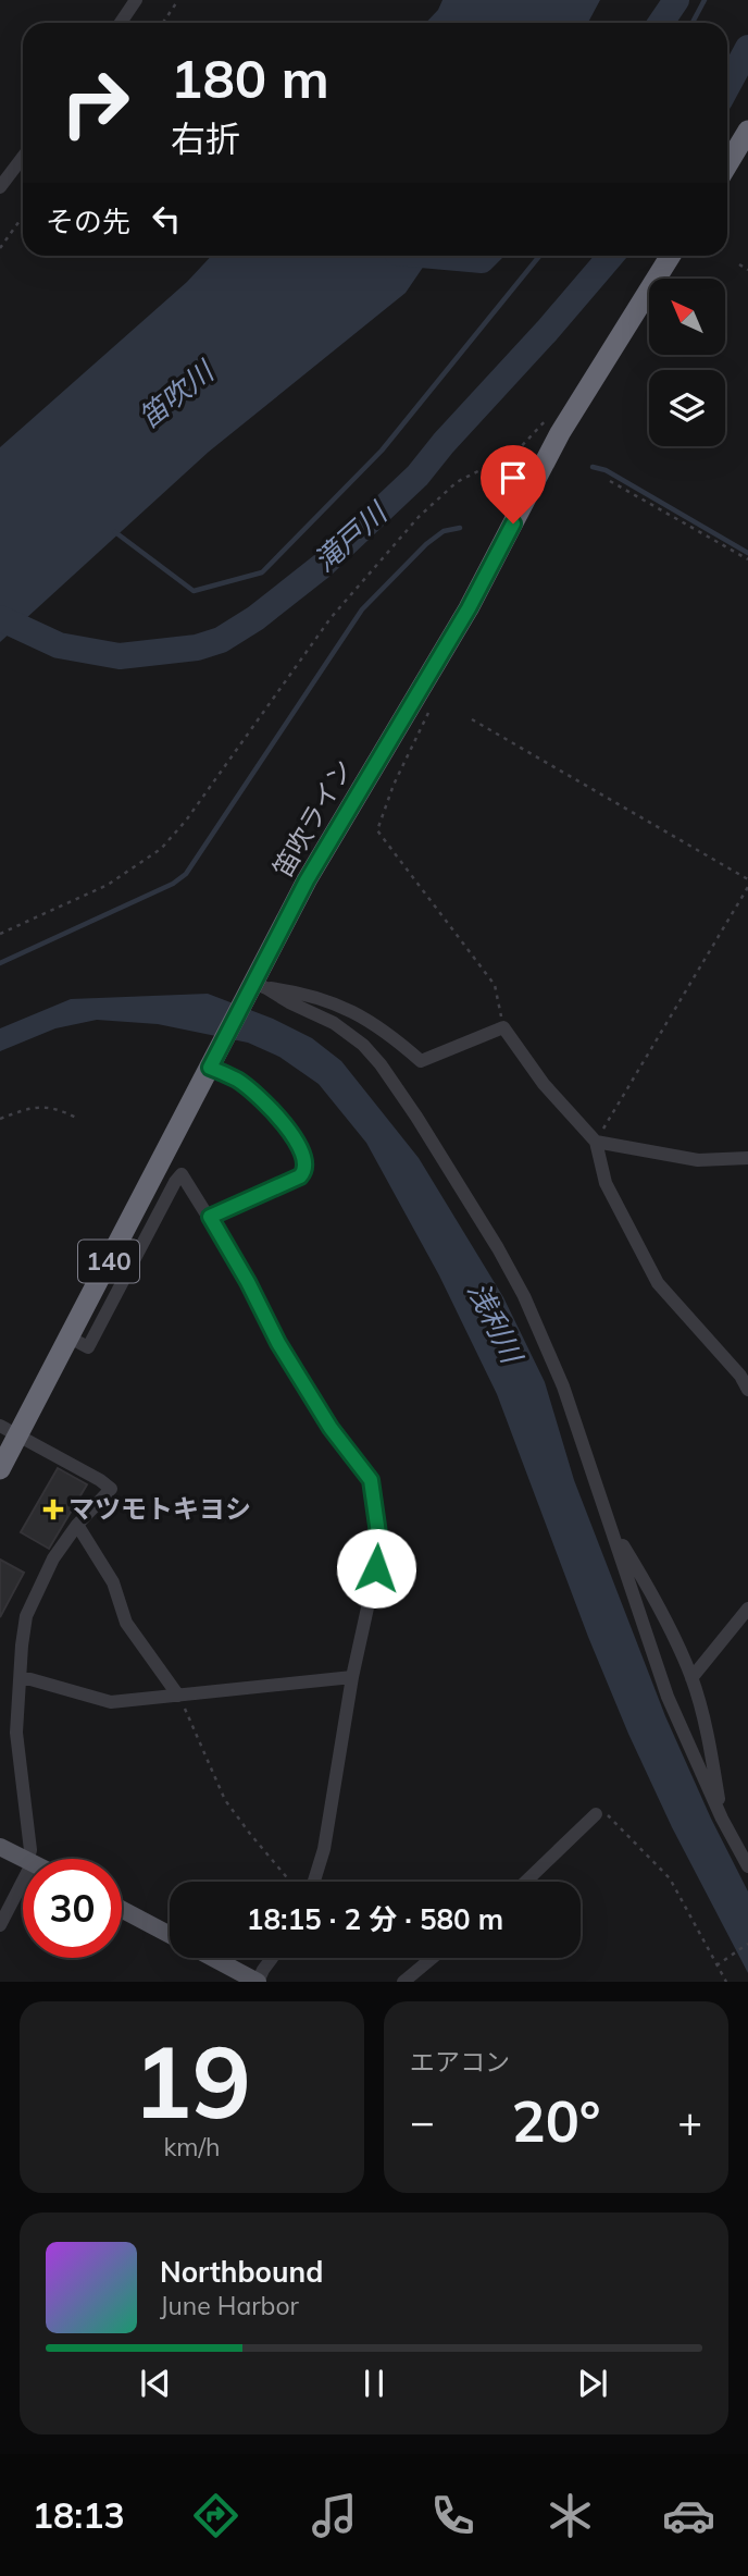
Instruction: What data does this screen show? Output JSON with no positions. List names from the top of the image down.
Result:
{
  "streets": {
    "highway": ["笛吹ライン", "140"]
  },
  "water": ["笛吹川", "滝戸川", "浅利川"],
  "places": {
    "health": ["マツモトキヨシ"]
  },
  "north": "top left",
  "page": {
    "turn": ["180 m", "右折"],
    "then": "その先",
    "limit": "30",
    "trip": "18:15 · 2 分 · 580 m",
    "tile": [
      ["19", "km/h"],
      "エアコン"
    ],
    "heat": ["−", "20°", "+"],
    "song": ["Northbound", "June Harbor"],
    "tabs": "18:13"
  }
}
